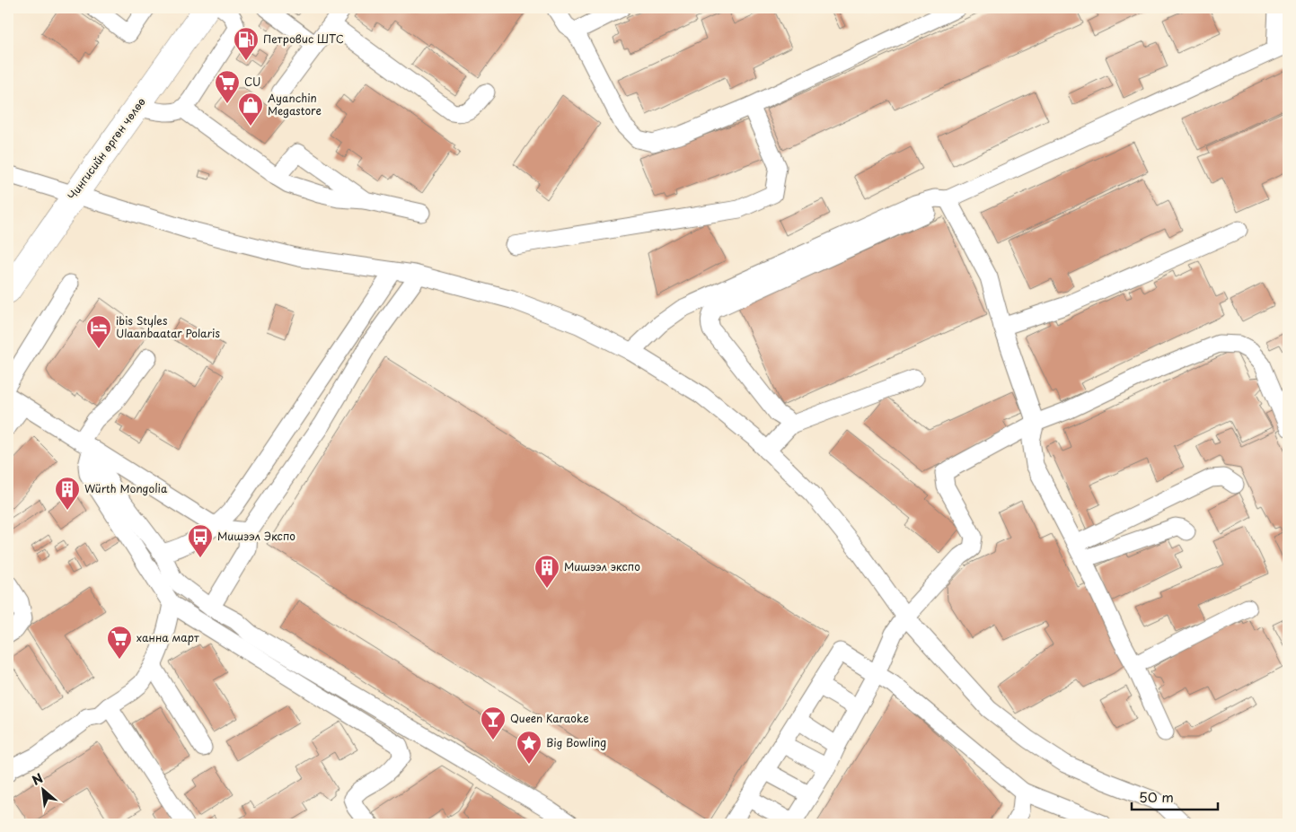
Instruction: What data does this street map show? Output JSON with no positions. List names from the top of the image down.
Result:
{
  "streets": {
    "highway": ["Чингисийн өргөн чөлөө"]
  },
  "places": {
    "fuel station": ["Петровис ШТС"],
    "supermarket": ["CU", "ханна март"],
    "shop": ["Ayanchin Megastore"],
    "hotel": ["ibis Styles Ulaanbaatar Polaris"],
    "building": ["Würth Mongolia", "Мишээл экспо"],
    "bus stop": ["Мишээл Экспо"],
    "bar": ["Queen Karaoke"],
    "place": ["Big Bowling"]
  },
  "scale_bar": "50 m",
  "north": "top left"
}
